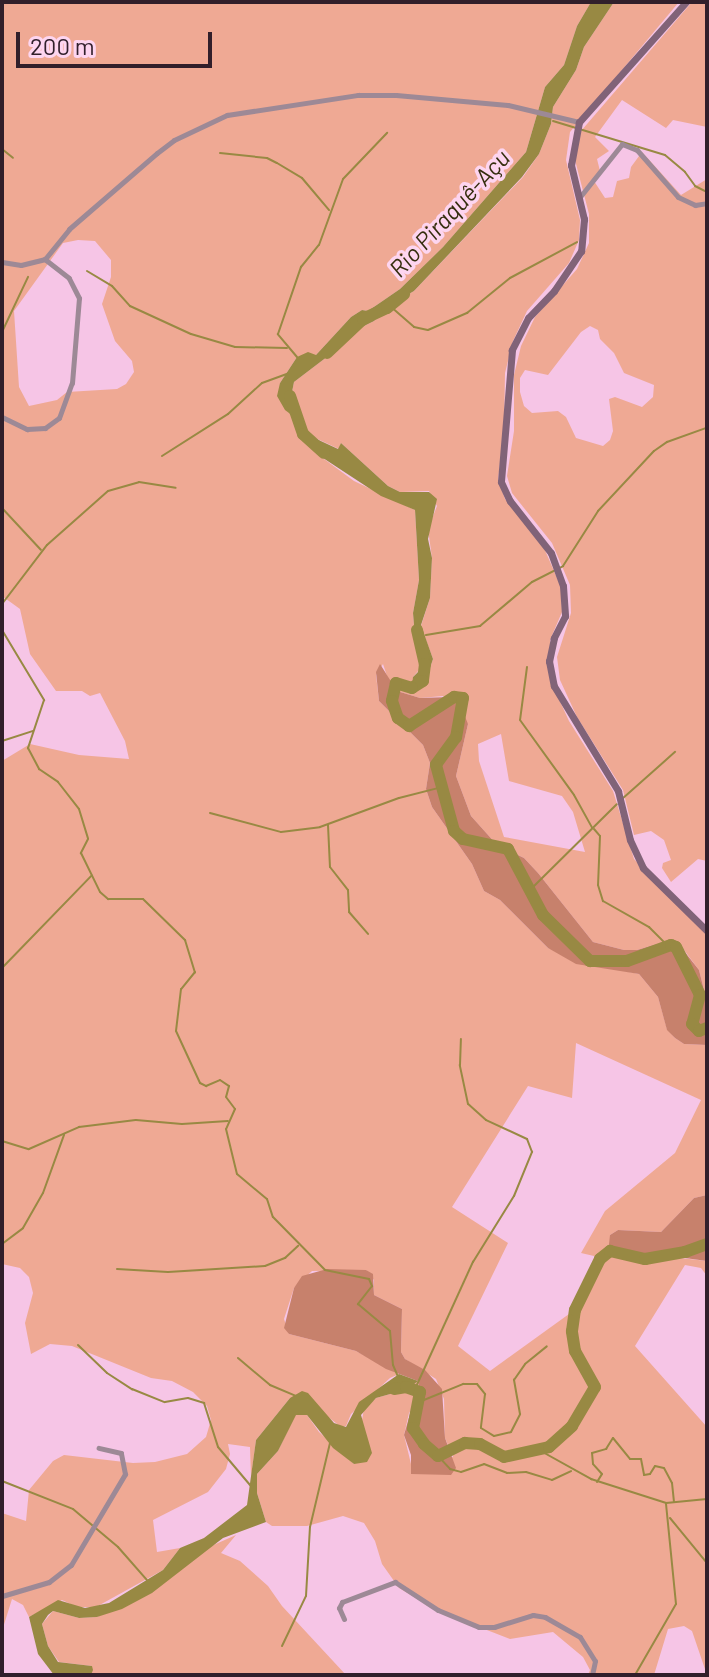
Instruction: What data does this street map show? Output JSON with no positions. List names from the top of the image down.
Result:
{
  "water": ["Rio Piraquê-Açu"],
  "scale_bar": "200 m"
}
